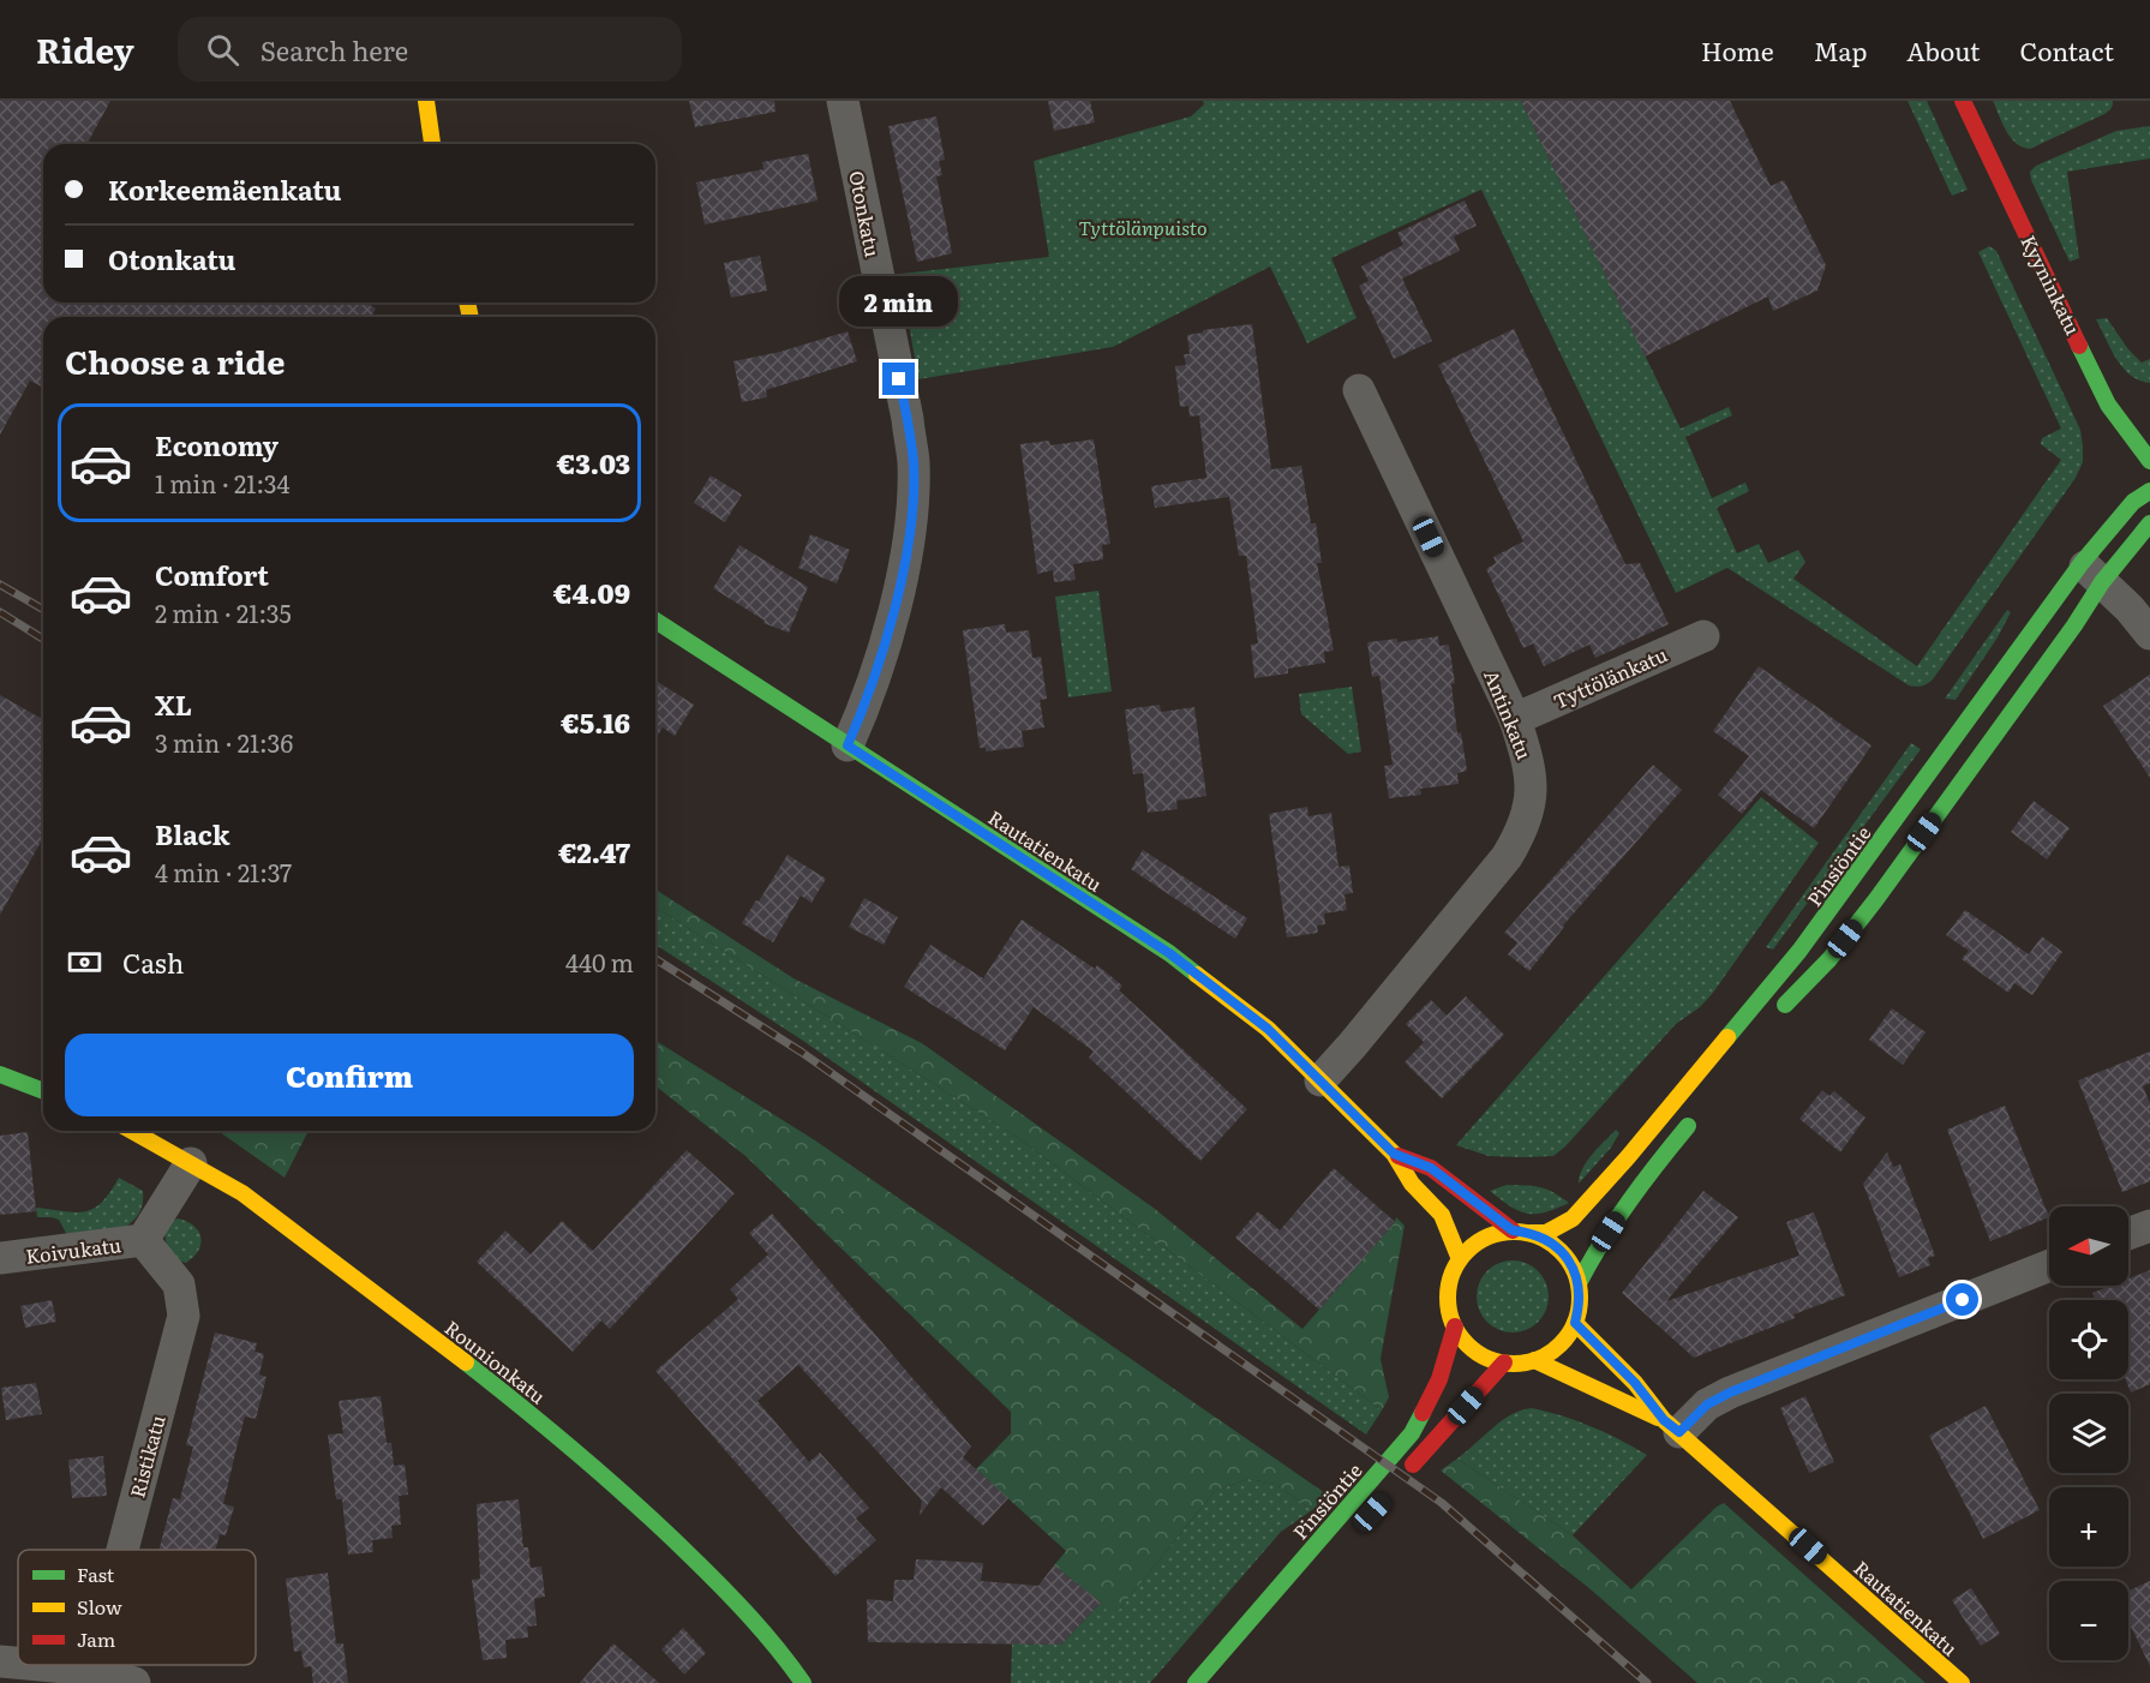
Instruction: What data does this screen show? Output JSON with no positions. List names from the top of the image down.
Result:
{
  "streets": {
    "main road": [
      "Kyyninkatu",
      "Rautatienkatu",
      "Pinsiöntie",
      "Rounionkatu"
    ],
    "street": [
      "Otonkatu",
      "Tyttölänkatu",
      "Antinkatu",
      "Koivukatu",
      "Ristikatu"
    ]
  },
  "crossings": [
    ["Otonkatu", "Rautatienkatu"],
    ["Tyttölänkatu", "Antinkatu"],
    ["Antinkatu", "Rautatienkatu"],
    ["Rautatienkatu", "Pinsiöntie"],
    ["Koivukatu", "Rounionkatu"],
    ["Koivukatu", "Ristikatu"]
  ],
  "parks": ["Tyttölänpuisto"],
  "legend": ["Fast", "Slow", "Jam"],
  "north": "left",
  "page": {
    "header": "Ridey",
    "search": "Search here",
    "nav": [
      "Home",
      "Map",
      "About",
      "Contact"
    ],
    "banner": ["Korkeemäenkatu", "Otonkatu"],
    "bubble": "2 min",
    "heading": "Choose a ride",
    "list": [
      {
        "name": "Economy",
        "note": "1 min · 21:34",
        "value": "€3.03"
      },
      {
        "name": "Comfort",
        "note": "2 min · 21:35",
        "value": "€4.09"
      },
      {
        "name": "XL",
        "note": "3 min · 21:36",
        "value": "€5.16"
      },
      {
        "name": "Black",
        "note": "4 min · 21:37",
        "value": "€2.47"
      }
    ],
    "pay": ["Cash", "440 m"],
    "buttons": "Confirm",
    "map_buttons": ["+", "−"]
  }
}
